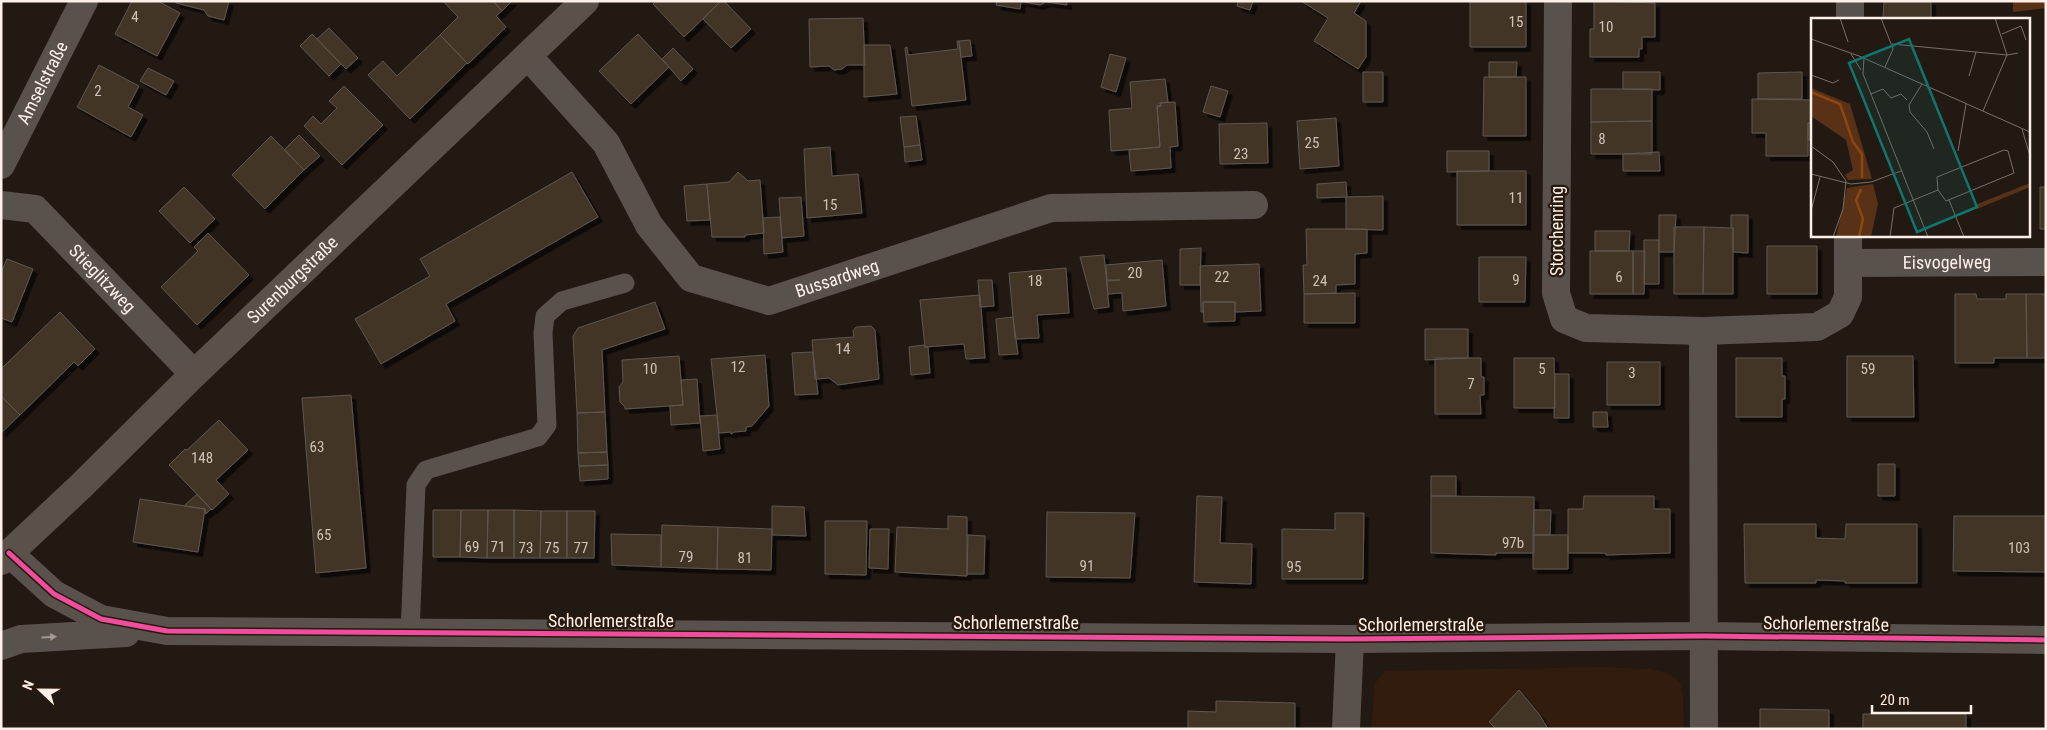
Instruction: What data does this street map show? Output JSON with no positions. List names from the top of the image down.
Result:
{
  "streets": {
    "street": [
      "Amselstraße",
      "Storchenring",
      "Eisvogelweg",
      "Stieglitzweg",
      "Bussardweg",
      "Surenburgstraße",
      "Schorlemerstraße"
    ]
  },
  "crossings": [
    ["Storchenring", "Eisvogelweg"],
    ["Stieglitzweg", "Surenburgstraße"],
    ["Bussardweg", "Surenburgstraße"],
    ["Surenburgstraße", "Schorlemerstraße"]
  ],
  "house_numbers": [
    "4",
    "15",
    "10",
    "2",
    "8",
    "25",
    "23",
    "11",
    "15",
    "20",
    "22",
    "6",
    "9",
    "18",
    "24",
    "14",
    "12",
    "10",
    "5",
    "59",
    "3",
    "7",
    "63",
    "148",
    "65",
    "97b",
    "69",
    "71",
    "73",
    "75",
    "77",
    "103",
    "79",
    "81",
    "91",
    "95"
  ],
  "scale_bar": "20 m",
  "north": "left"
}
